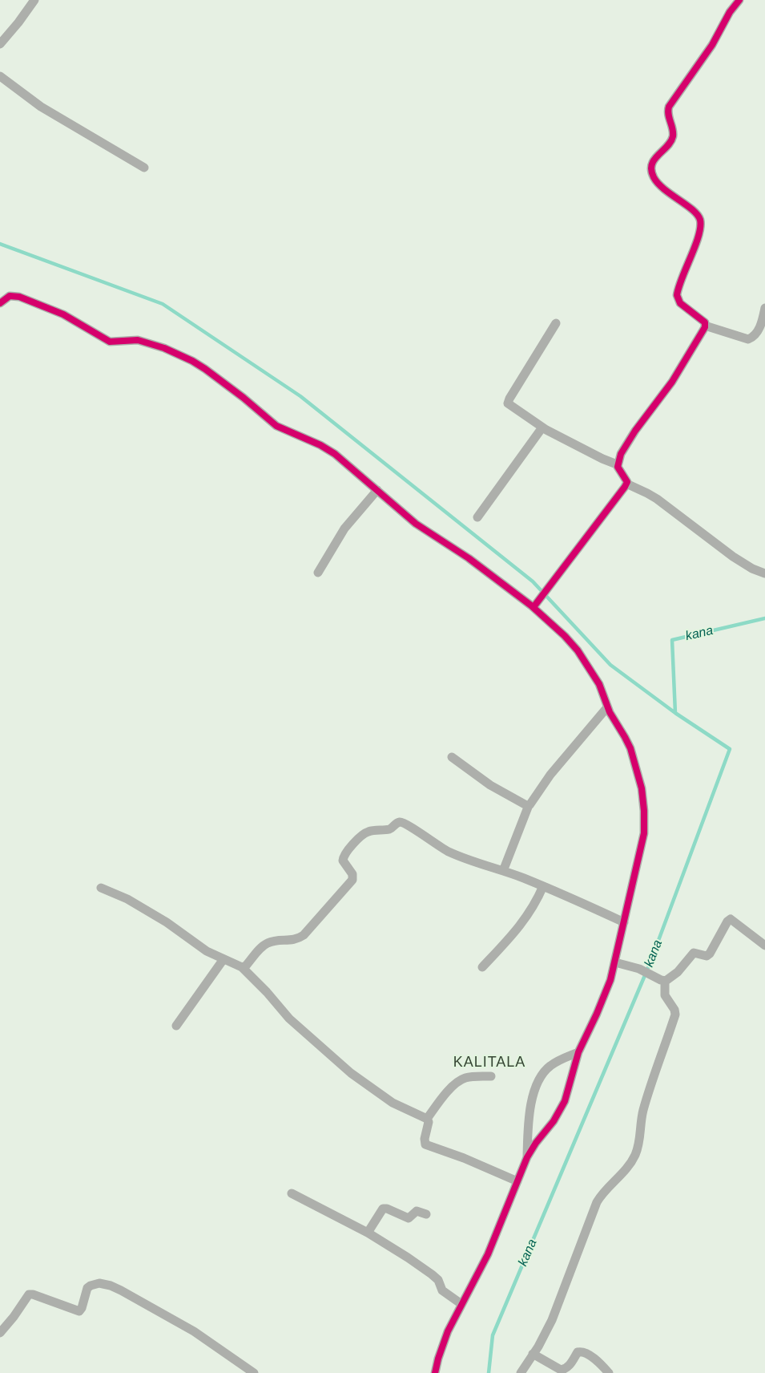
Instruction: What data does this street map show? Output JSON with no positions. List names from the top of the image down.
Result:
{
  "districts": ["KALITALA"],
  "water": ["kana"]
}
